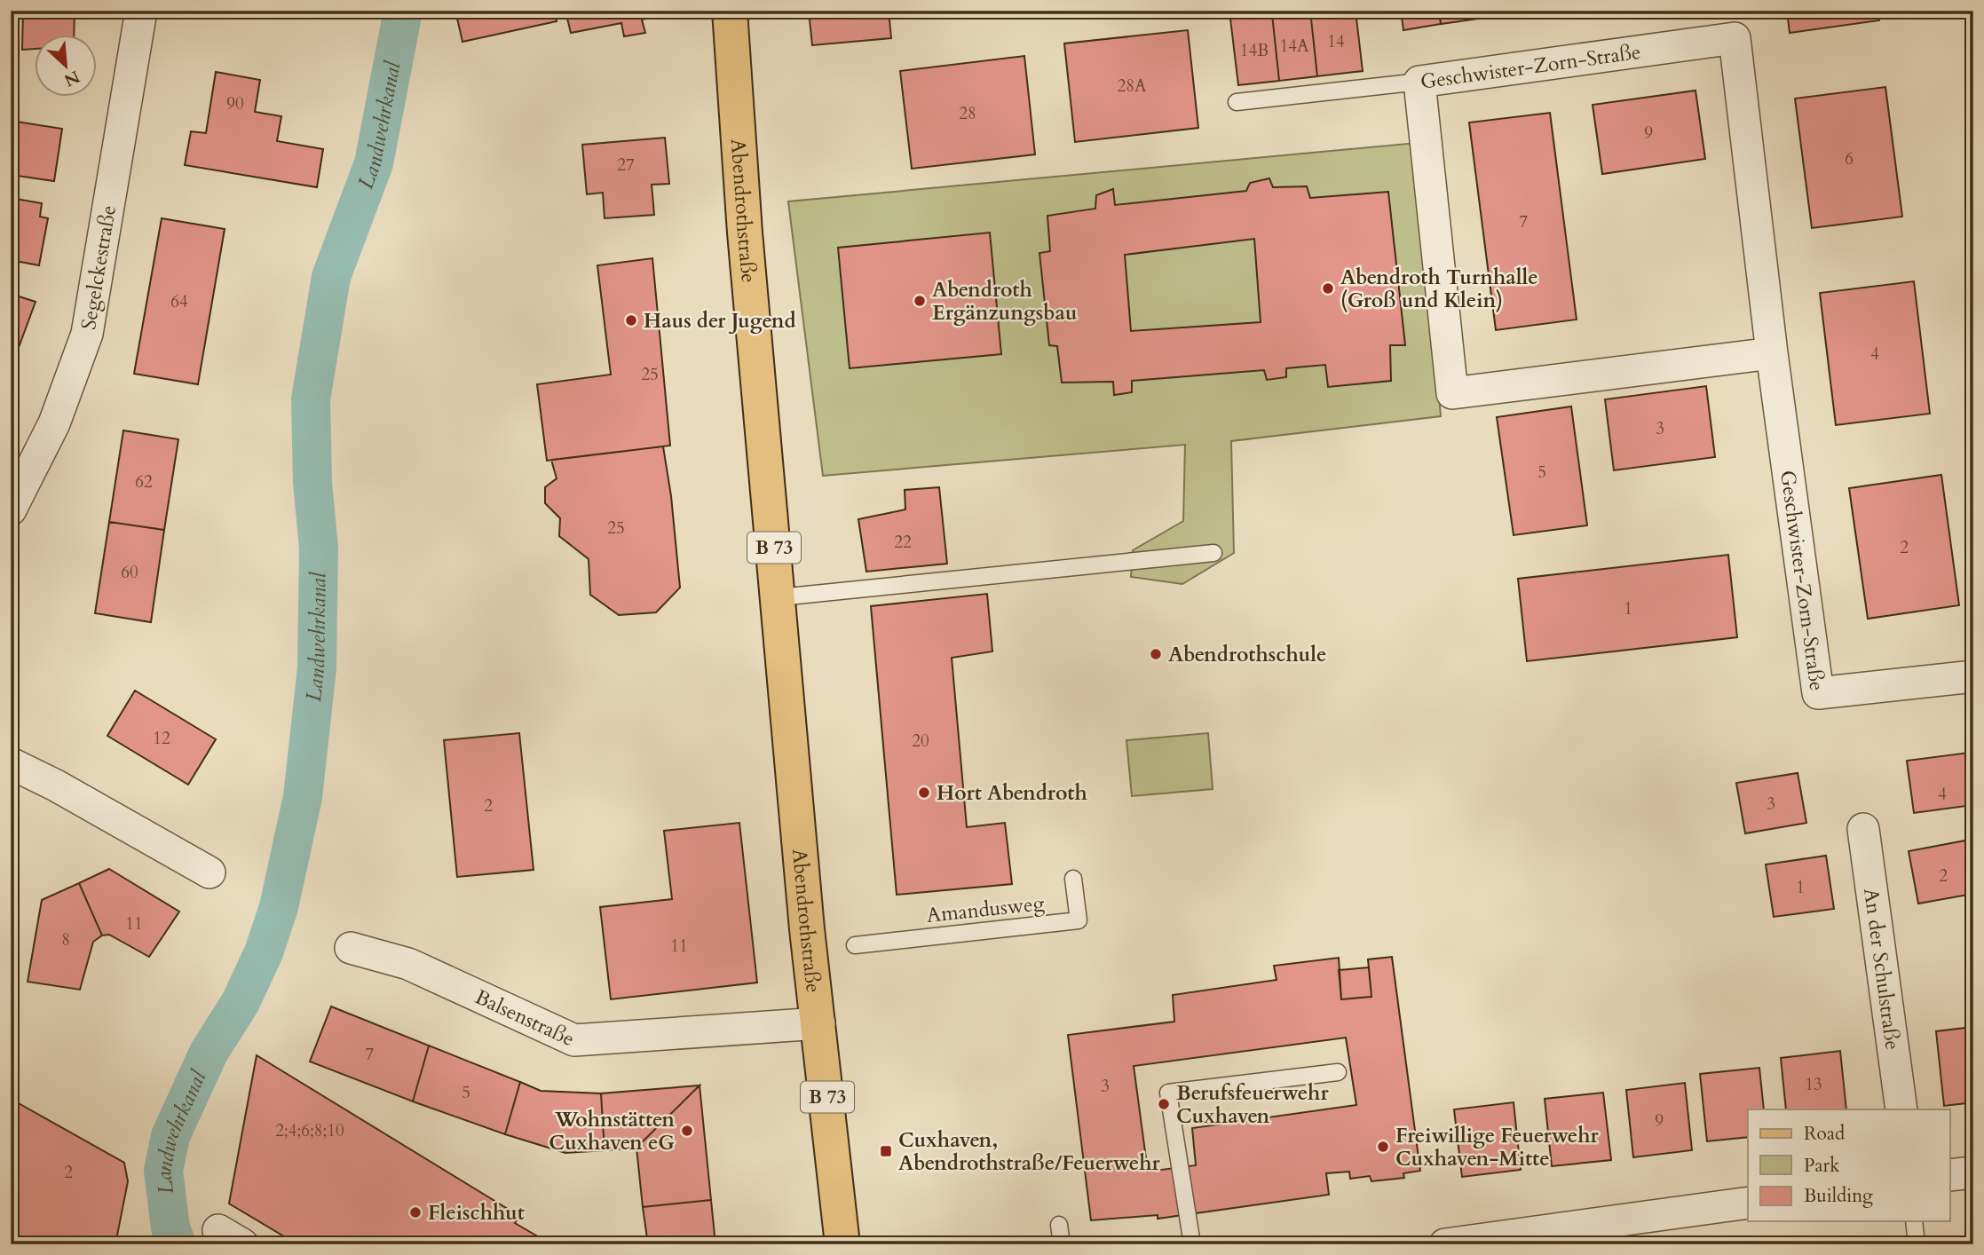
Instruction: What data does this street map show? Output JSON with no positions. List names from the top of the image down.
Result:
{
  "streets": {
    "main road": ["Abendrothstraße", "B 73"],
    "street": [
      "Geschwister-Zorn-Straße",
      "Segelckestraße",
      "An der Schulstraße",
      "Balsenstraße"
    ],
    "lane": ["Amandusweg"]
  },
  "crossings": [
    ["Abendrothstraße", "Balsenstraße"]
  ],
  "water": ["Landwehrkanal"],
  "places": {
    "other": [
      "Abendroth Turnhalle (Groß und Klein)",
      "Abendroth Ergänzungsbau",
      "Haus der Jugend",
      "Abendrothschule",
      "Hort Abendroth",
      "Berufsfeuerwehr Cuxhaven",
      "Wohnstätten Cuxhaven eG",
      "Freiwillige Feuerwehr Cuxhaven-Mitte",
      "Fleischhut"
    ],
    "transit": ["Cuxhaven, Abendrothstraße/Feuerwehr"]
  },
  "house_numbers": [
    "14",
    "14A",
    "14B",
    "28A",
    "90",
    "28",
    "9",
    "6",
    "27",
    "7",
    "64",
    "4",
    "25",
    "3",
    "5",
    "62",
    "25",
    "22",
    "2",
    "60",
    "1",
    "12",
    "20",
    "4",
    "3",
    "2",
    "2",
    "1",
    "11",
    "8",
    "11",
    "7",
    "13",
    "3",
    "5",
    "9",
    "2;4;6;8;10",
    "2"
  ],
  "legend": ["Road", "Park", "Building"],
  "north": "bottom right"
}
